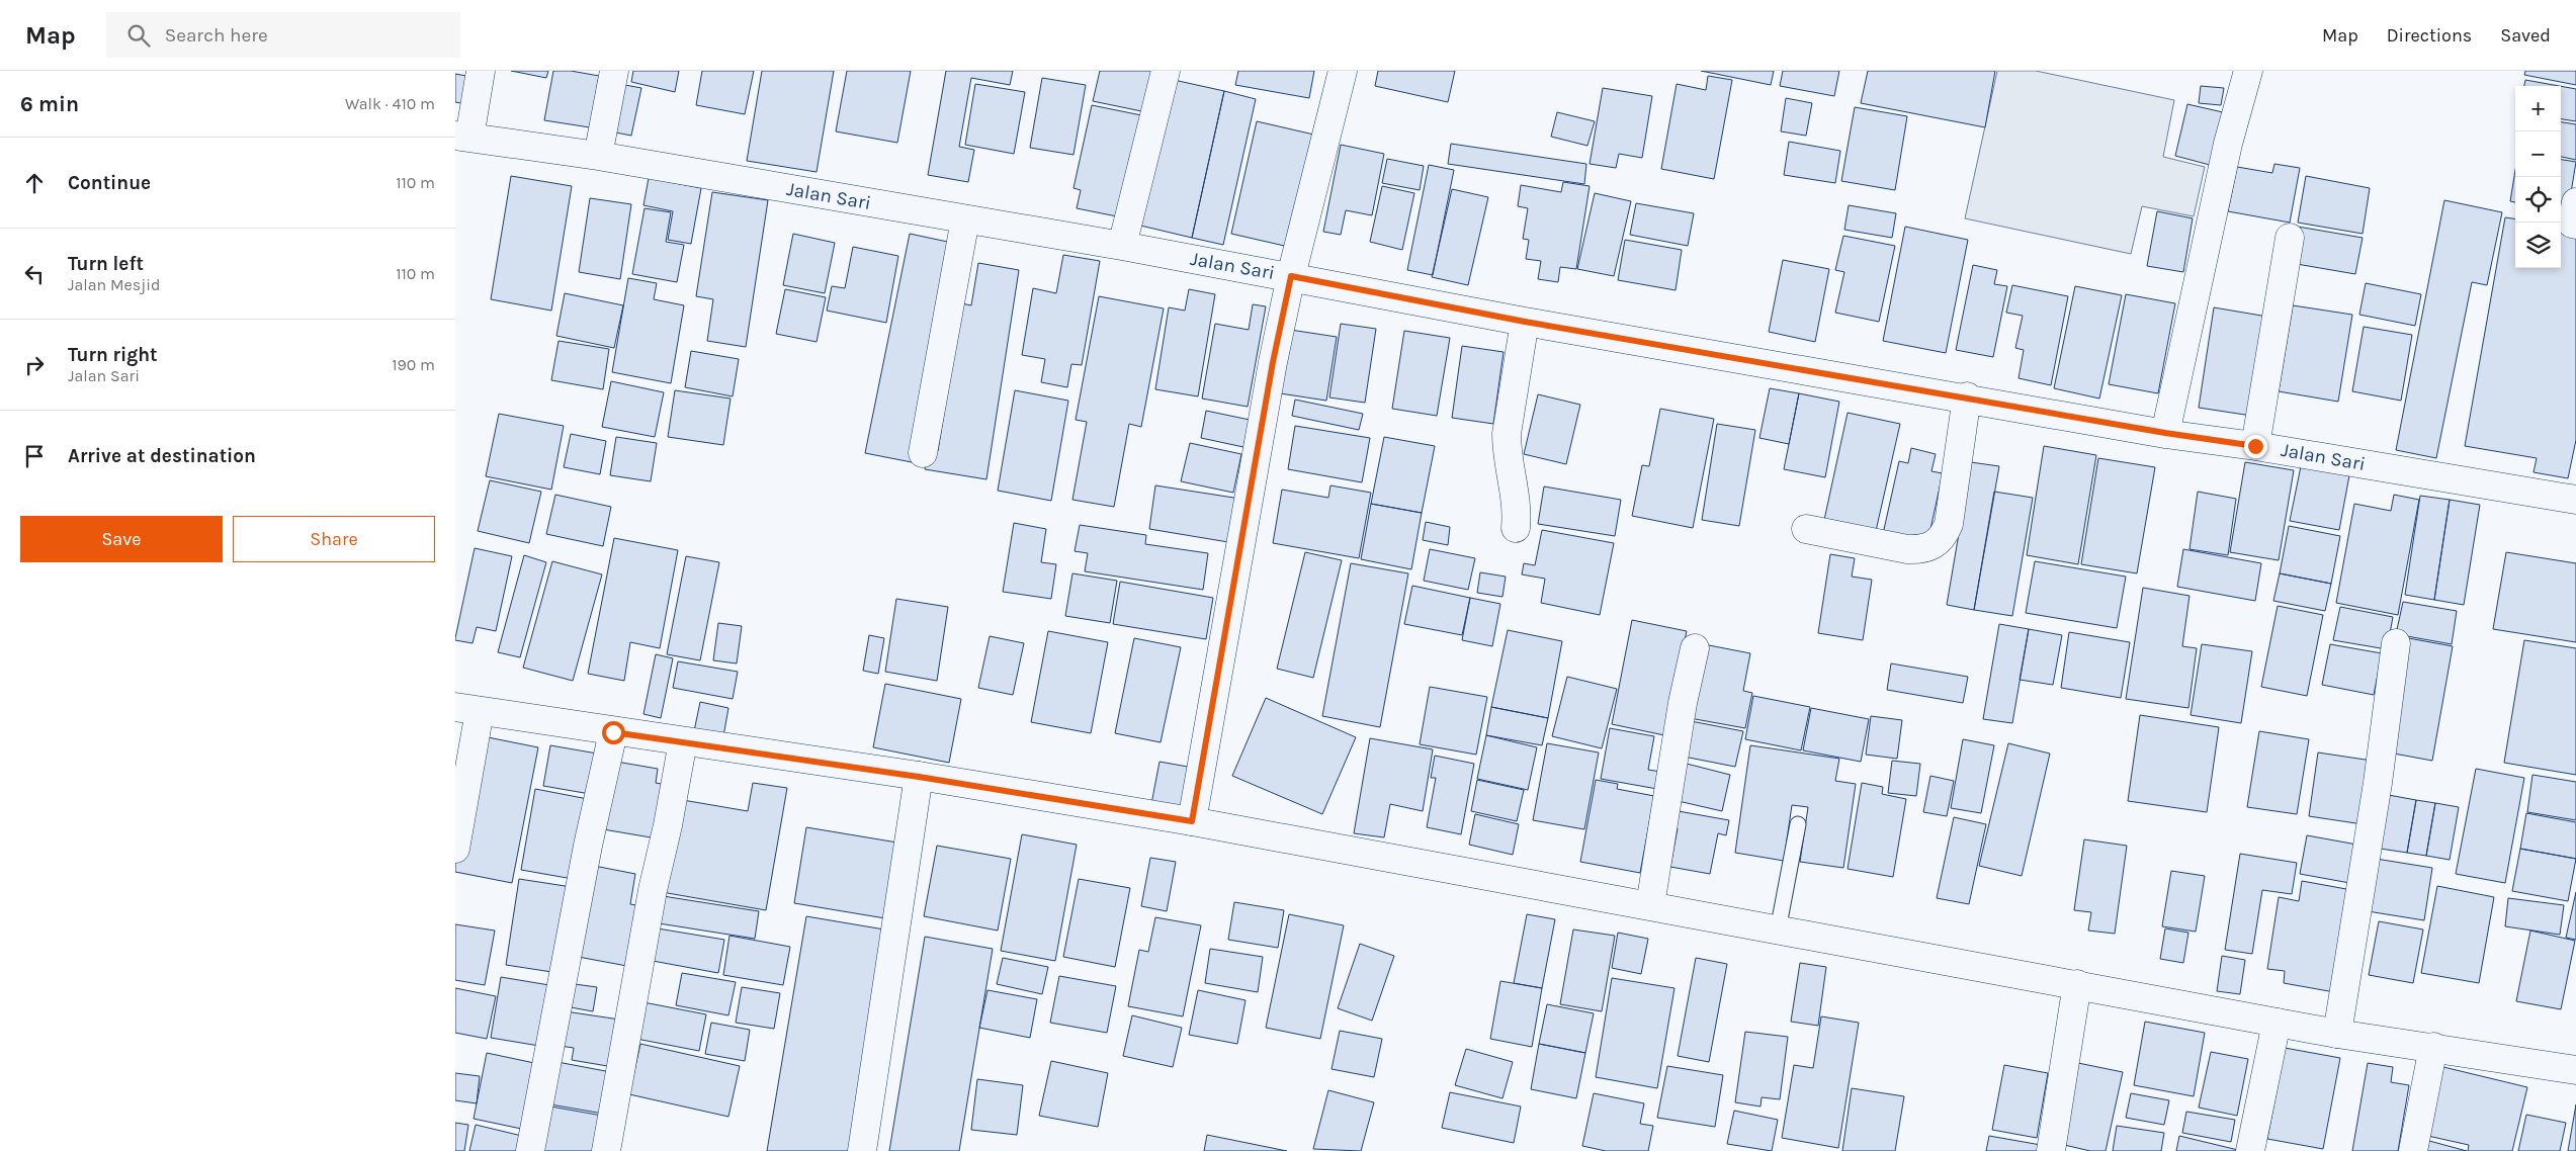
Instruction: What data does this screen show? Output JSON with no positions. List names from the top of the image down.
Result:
{
  "streets": {
    "street": ["Jalan Sari"]
  },
  "page": {
    "header": "Map",
    "search": "Search here",
    "nav": ["Map", "Directions", "Saved"],
    "heading": ["6 min", "Walk · 410 m"],
    "map_buttons": ["+", "−"],
    "list": [
      ["Continue", "110 m"],
      ["Turn left", "Jalan Mesjid", "110 m"],
      ["Turn right", "Jalan Sari", "190 m"],
      "Arrive at destination"
    ],
    "buttons": ["Save", "Share"]
  }
}
